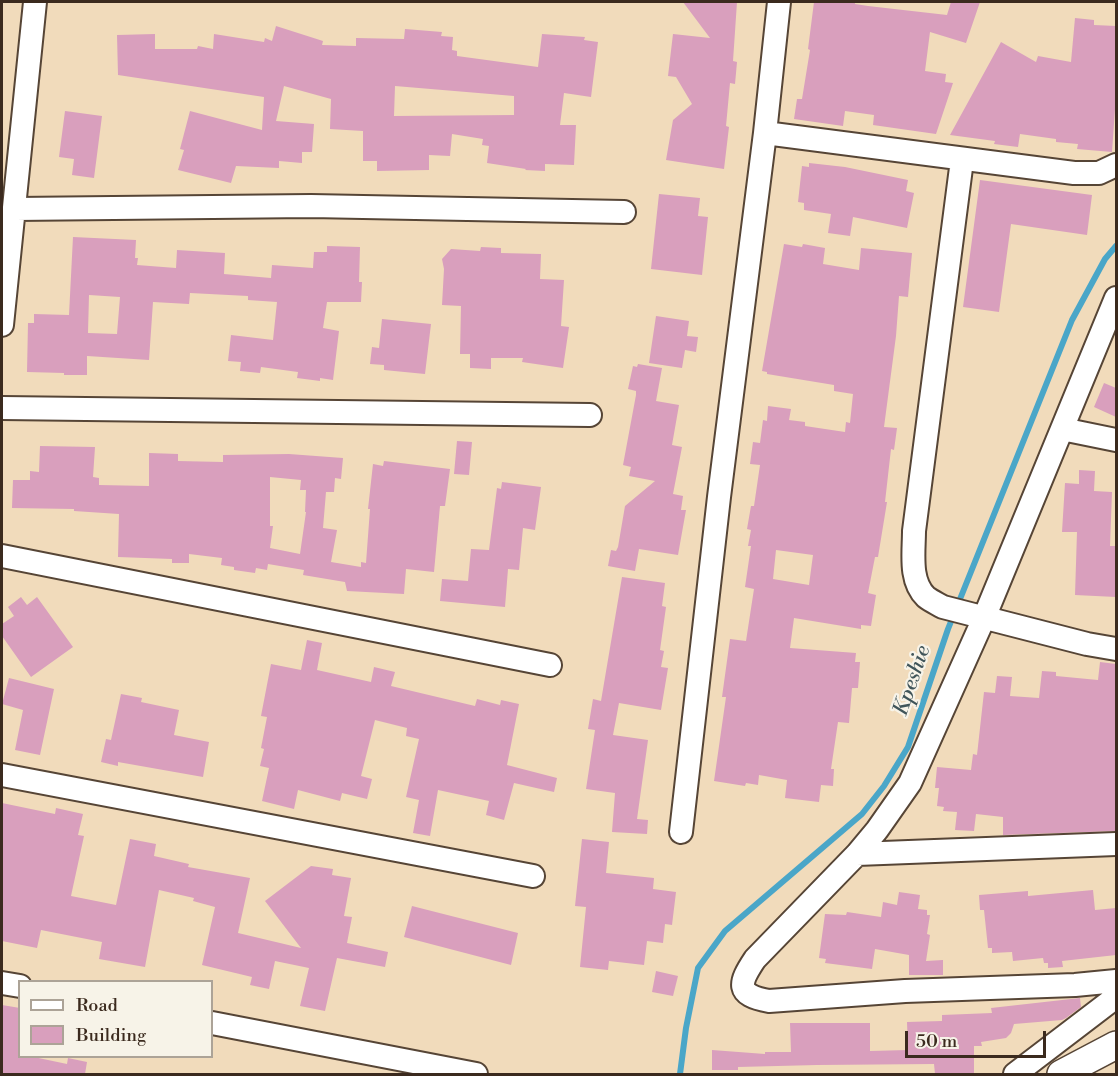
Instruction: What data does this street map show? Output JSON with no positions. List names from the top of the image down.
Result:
{
  "water": ["Kpeshie"],
  "legend": ["Road", "Building"],
  "scale_bar": "50 m"
}
